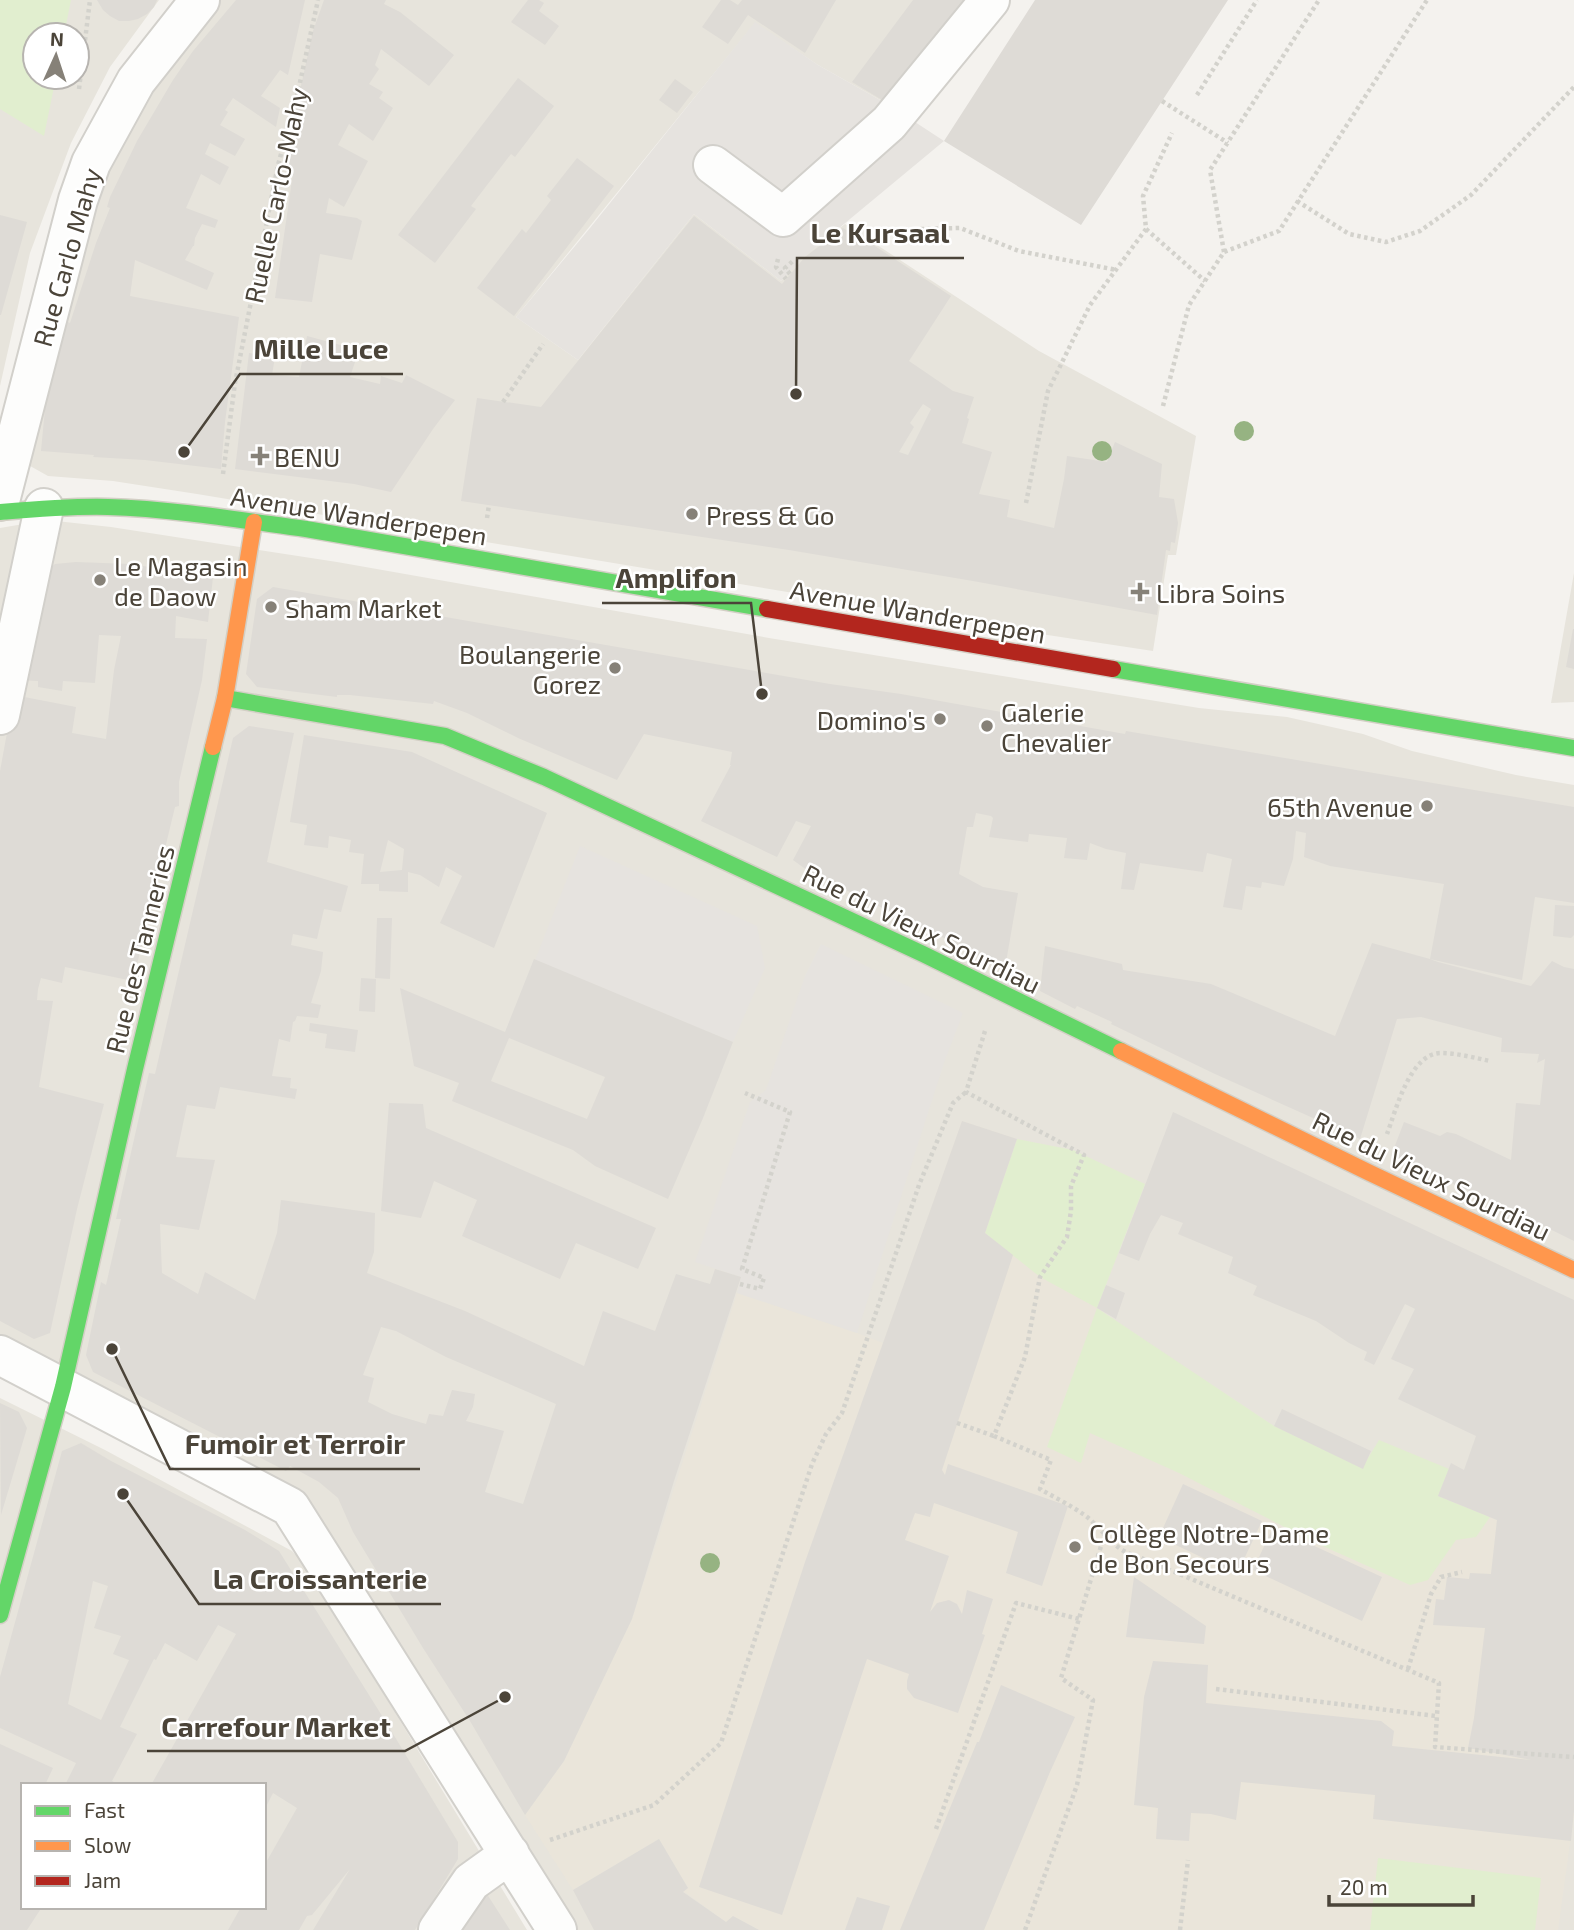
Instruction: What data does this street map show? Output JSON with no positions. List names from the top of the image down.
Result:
{
  "streets": {
    "street": [
      "Rue Carlo Mahy",
      "Avenue Wanderpepen",
      "Rue du Vieux Sourdiau",
      "Rue des Tanneries"
    ],
    "path": ["Ruelle Carlo-Mahy"]
  },
  "crossings": [
    ["Ruelle Carlo-Mahy", "Avenue Wanderpepen"],
    ["Avenue Wanderpepen", "Rue des Tanneries"],
    ["Rue du Vieux Sourdiau", "Rue des Tanneries"]
  ],
  "places": {
    "other": [
      "Le Kursaal",
      "Mille Luce",
      "Press & Go",
      "Le Magasin de Daow",
      "Sham Market",
      "Boulangerie Gorez",
      "Amplifon",
      "Domino's",
      "Galerie Chevalier",
      "65th Avenue",
      "Fumoir et Terroir",
      "La Croissanterie",
      "Collège Notre-Dame de Bon Secours",
      "Carrefour Market"
    ],
    "health": ["BENU", "Libra Soins"]
  },
  "legend": ["Fast", "Slow", "Jam"],
  "scale_bar": "20 m",
  "north": "top"
}
